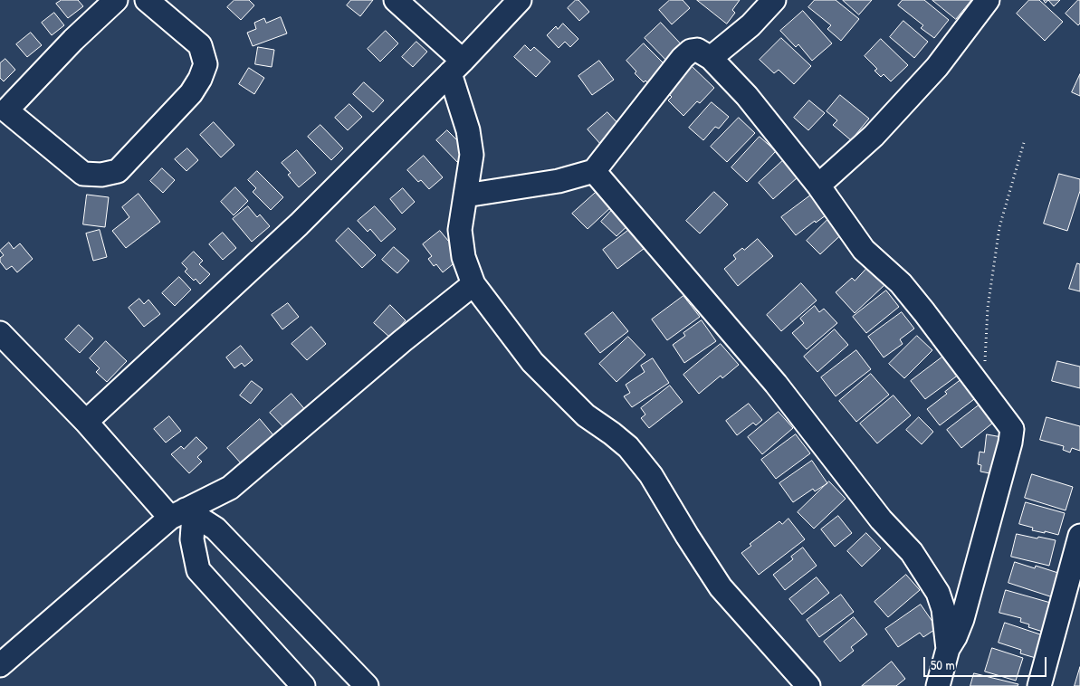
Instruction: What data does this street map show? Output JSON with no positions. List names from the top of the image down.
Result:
{
  "scale_bar": "50 m"
}
